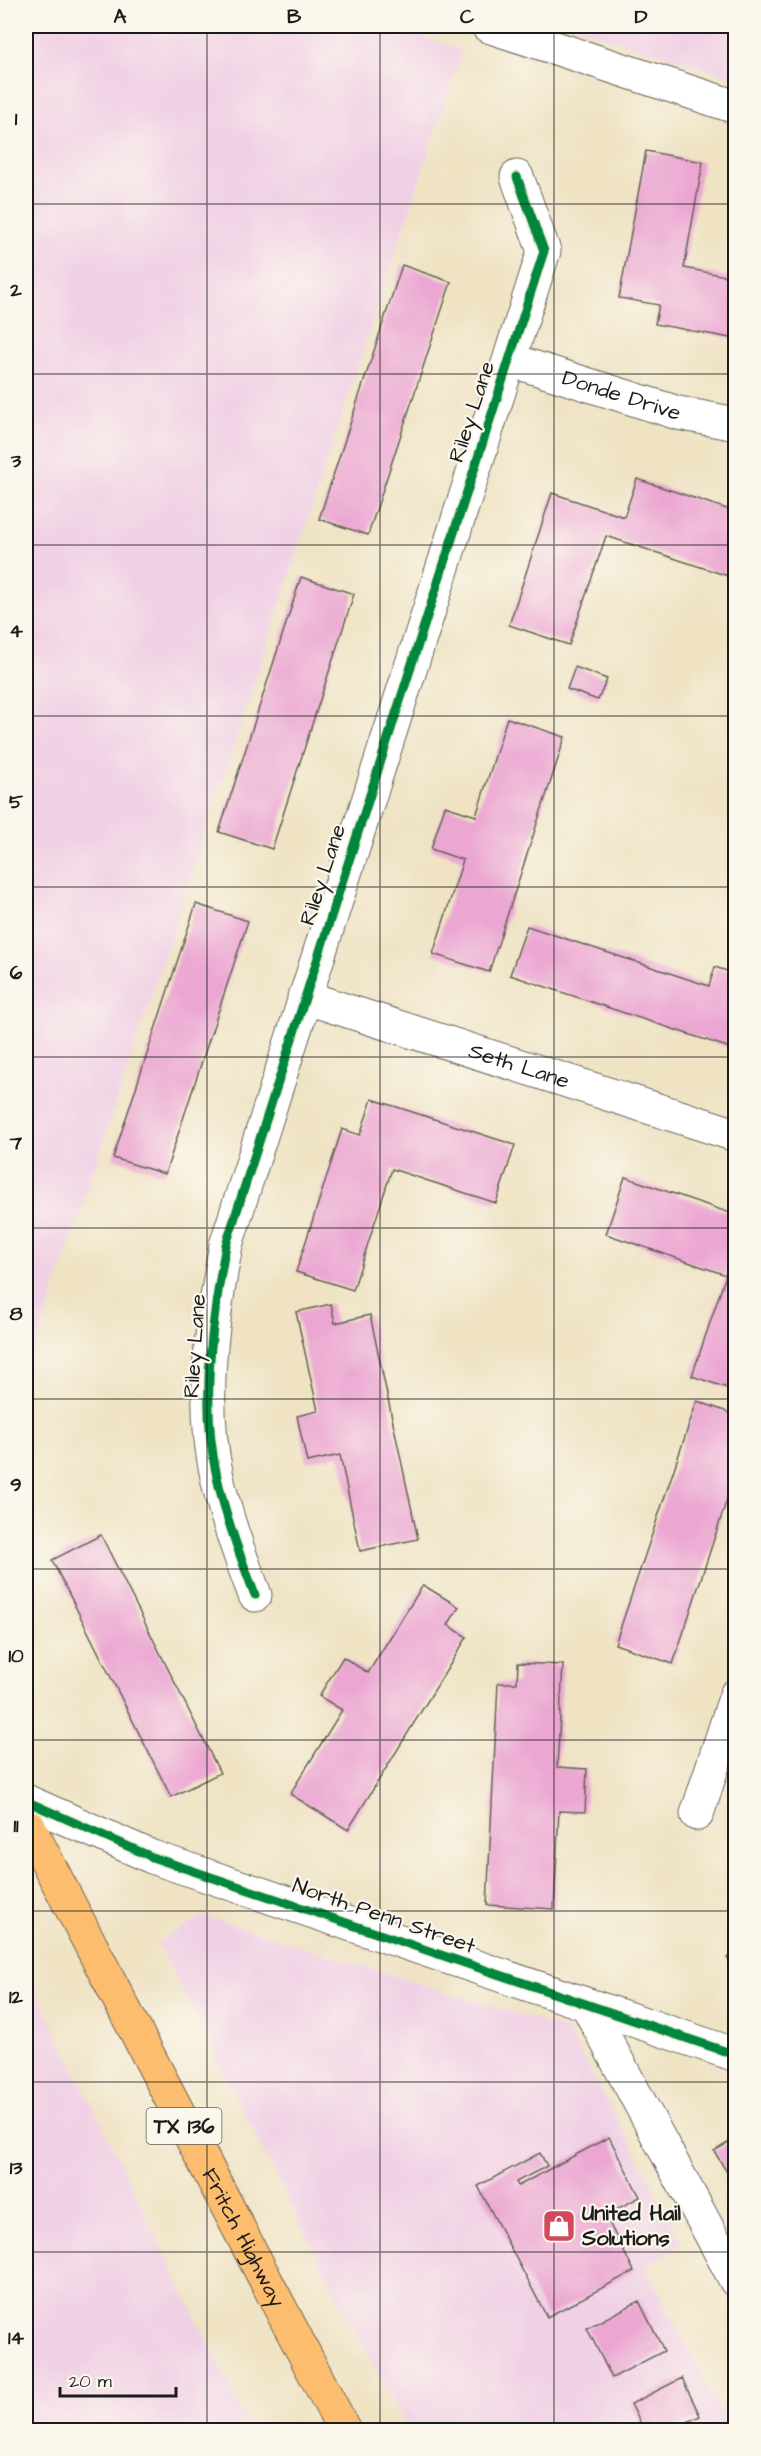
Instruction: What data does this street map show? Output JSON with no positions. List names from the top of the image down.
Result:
{
  "streets": {
    "main road": ["TX 136", "Fritch Highway"],
    "street": [
      "Donde Drive",
      "Riley Lane",
      "Seth Lane",
      "North Penn Street"
    ]
  },
  "crossings": [
    ["Donde Drive", "Riley Lane"],
    ["Riley Lane", "Seth Lane"]
  ],
  "places": {
    "shop": ["United Hail Solutions"]
  },
  "scale_bar": "20 m",
  "grid": {
    "columns": [
      "A",
      "B",
      "C",
      "D"
    ],
    "rows": [
      "1",
      "2",
      "3",
      "4",
      "5",
      "6",
      "7",
      "8",
      "9",
      "10",
      "11",
      "12",
      "13",
      "14"
    ]
  }
}
